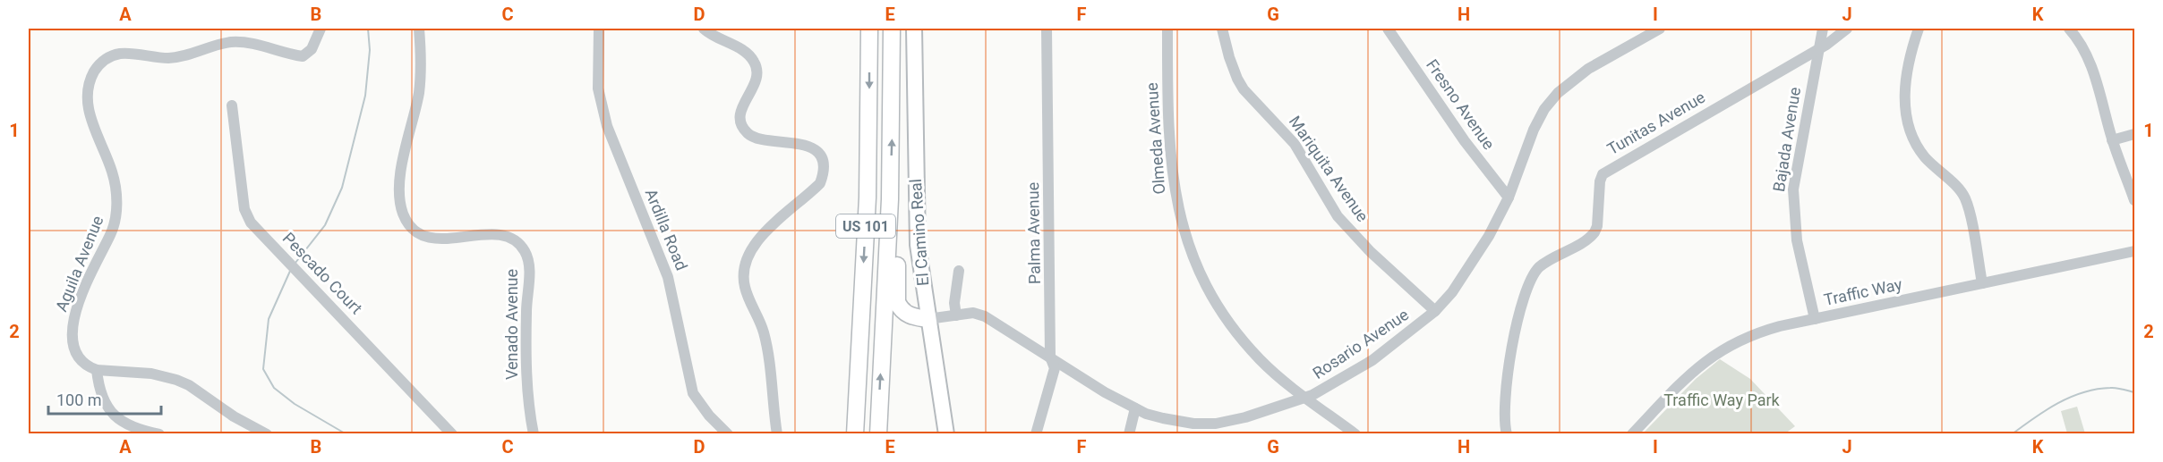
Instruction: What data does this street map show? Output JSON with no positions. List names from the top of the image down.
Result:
{
  "streets": {
    "highway": ["US 101", "El Camino Real"],
    "street": [
      "Fresno Avenue",
      "Tunitas Avenue",
      "Olmeda Avenue",
      "Bajada Avenue",
      "Mariquita Avenue",
      "Ardilla Road",
      "Palma Avenue",
      "Aguila Avenue",
      "Pescado Court",
      "Traffic Way",
      "Venado Avenue",
      "Rosario Avenue"
    ]
  },
  "crossings": [
    ["Fresno Avenue", "Rosario Avenue"],
    ["Tunitas Avenue", "Bajada Avenue"],
    ["Olmeda Avenue", "Rosario Avenue"],
    ["Bajada Avenue", "Traffic Way"],
    ["Mariquita Avenue", "Rosario Avenue"],
    ["El Camino Real", "Rosario Avenue"],
    ["Palma Avenue", "Rosario Avenue"]
  ],
  "parks": ["Traffic Way Park"],
  "scale_bar": "100 m",
  "grid": {
    "columns": [
      "A",
      "B",
      "C",
      "D",
      "E",
      "F",
      "G",
      "H",
      "I",
      "J",
      "K"
    ],
    "rows": ["1", "2"]
  }
}
